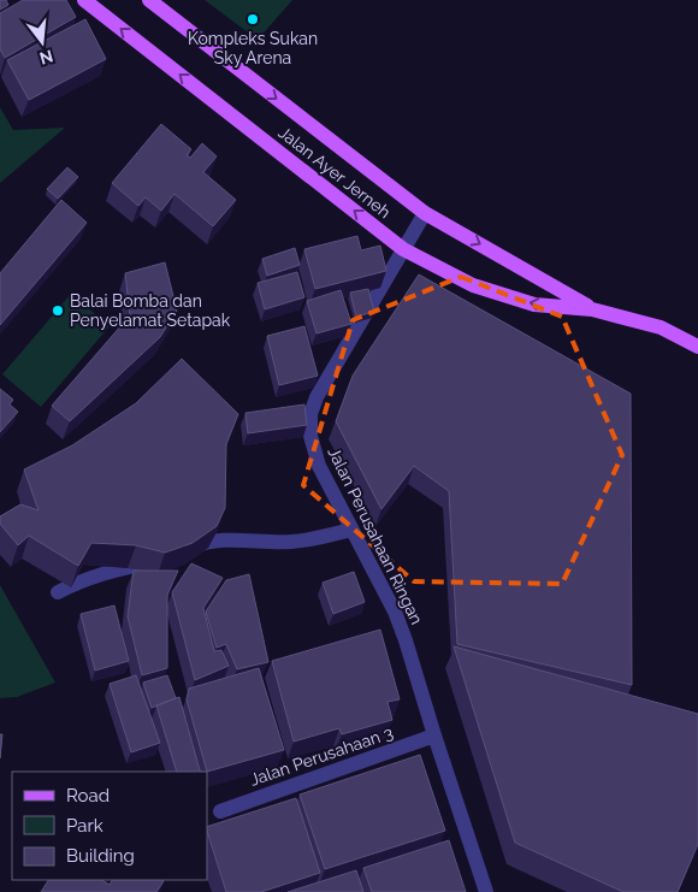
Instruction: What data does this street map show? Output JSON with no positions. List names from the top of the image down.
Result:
{
  "streets": {
    "main road": ["Jalan Ayer Jerneh"],
    "street": ["Jalan Perusahaan Ringan", "Jalan Perusahaan 3"]
  },
  "crossings": [
    ["Jalan Ayer Jerneh", "Jalan Perusahaan Ringan"],
    ["Jalan Perusahaan Ringan", "Jalan Perusahaan 3"]
  ],
  "places": ["Kompleks Sukan Sky Arena", "Balai Bomba dan Penyelamat Setapak"],
  "legend": ["Road", "Park", "Building"],
  "north": "bottom"
}
